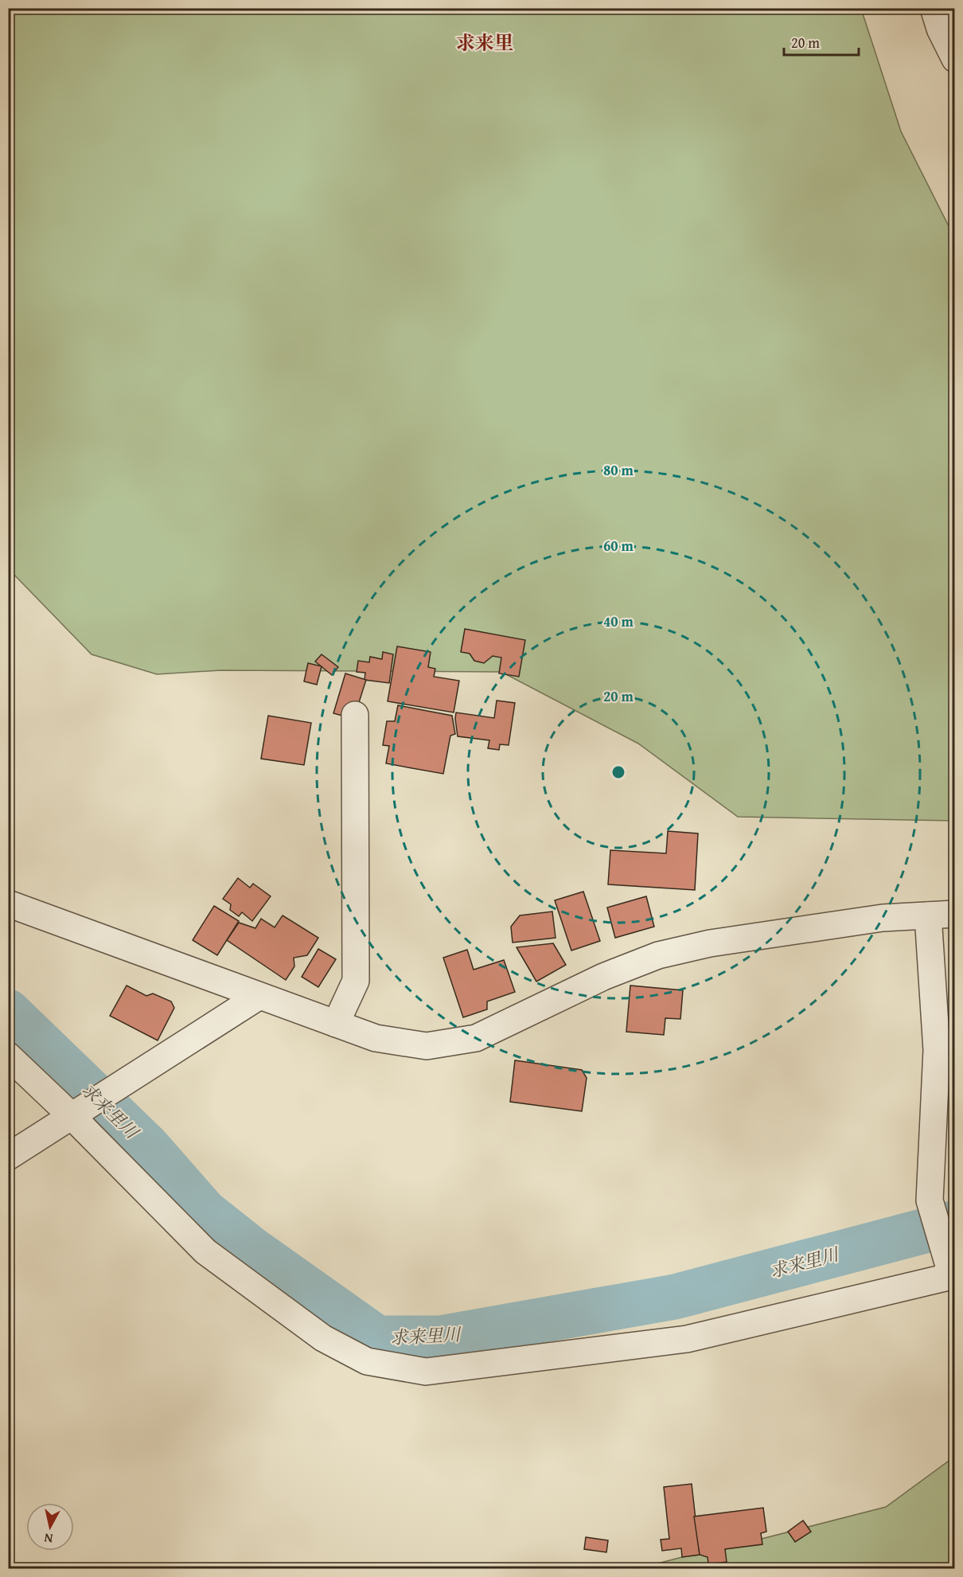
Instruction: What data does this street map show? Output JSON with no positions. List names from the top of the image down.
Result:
{
  "districts": ["求来里"],
  "water": ["求来里川"],
  "scale_bar": "20 m",
  "north": "bottom",
  "rings": [
    "80 m",
    "60 m",
    "40 m",
    "20 m"
  ]
}
